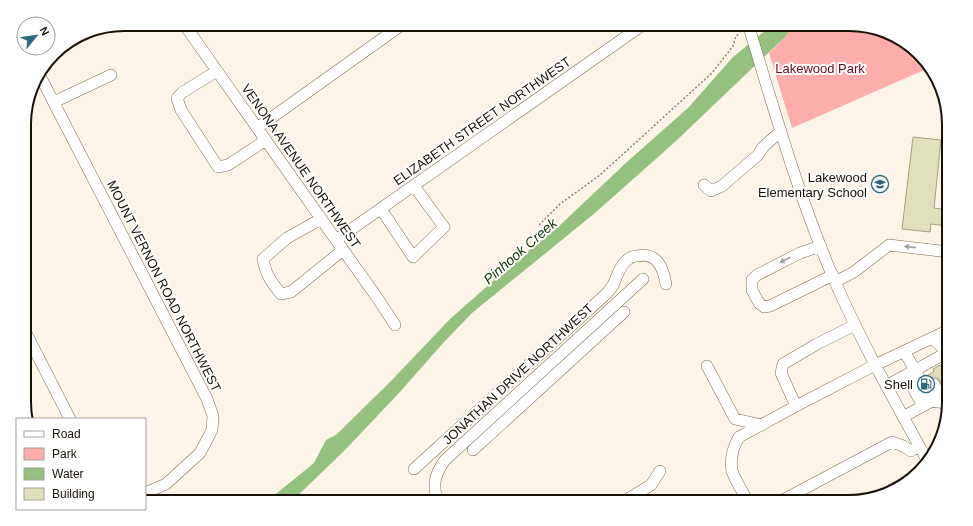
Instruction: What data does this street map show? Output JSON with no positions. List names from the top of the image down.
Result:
{
  "streets": {
    "street": [
      "ELIZABETH STREET NORTHWEST",
      "VENONA AVENUE NORTHWEST",
      "MOUNT VERNON ROAD NORTHWEST",
      "JONATHAN DRIVE NORTHWEST"
    ]
  },
  "crossings": [
    ["ELIZABETH STREET NORTHWEST", "VENONA AVENUE NORTHWEST"]
  ],
  "water": ["Pinhook Creek"],
  "parks": ["Lakewood Park"],
  "places": {
    "school or university": ["Lakewood Elementary School"],
    "fuel station": ["Shell"]
  },
  "legend": [
    "Road",
    "Park",
    "Water",
    "Building"
  ],
  "north": "top right"
}
